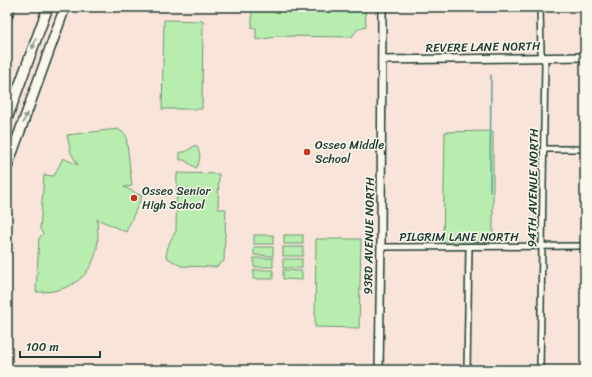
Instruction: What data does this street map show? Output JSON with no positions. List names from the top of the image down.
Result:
{
  "streets": {
    "street": [
      "REVERE LANE NORTH",
      "94TH AVENUE NORTH",
      "93RD AVENUE NORTH",
      "PILGRIM LANE NORTH"
    ]
  },
  "crossings": [
    ["REVERE LANE NORTH", "94TH AVENUE NORTH"],
    ["REVERE LANE NORTH", "93RD AVENUE NORTH"],
    ["94TH AVENUE NORTH", "PILGRIM LANE NORTH"],
    ["93RD AVENUE NORTH", "PILGRIM LANE NORTH"]
  ],
  "places": ["Osseo Middle School", "Osseo Senior High School"],
  "scale_bar": "100 m"
}
